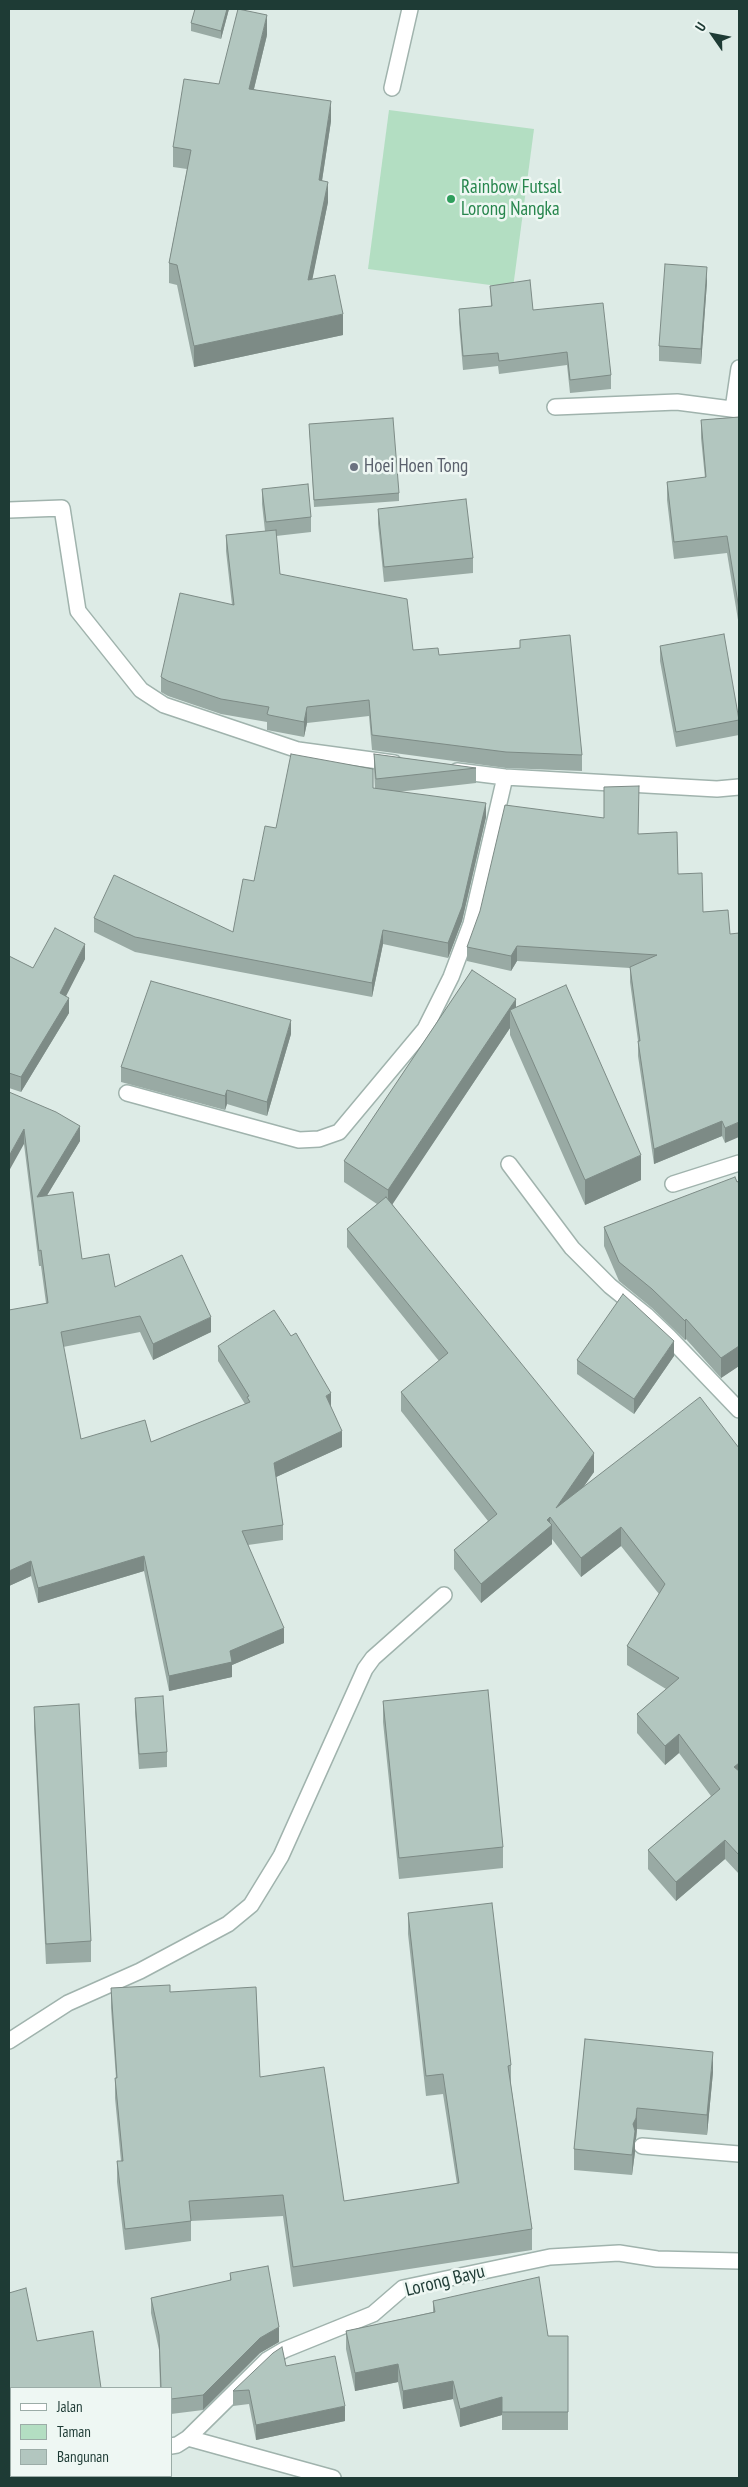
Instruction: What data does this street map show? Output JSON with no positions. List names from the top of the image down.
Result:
{
  "streets": {
    "street": ["Lorong Bayu"]
  },
  "places": ["Rainbow Futsal Lorong Nangka", "Hoei Hoen Tong"],
  "legend": ["Jalan", "Taman", "Bangunan"],
  "north": "top left"
}
